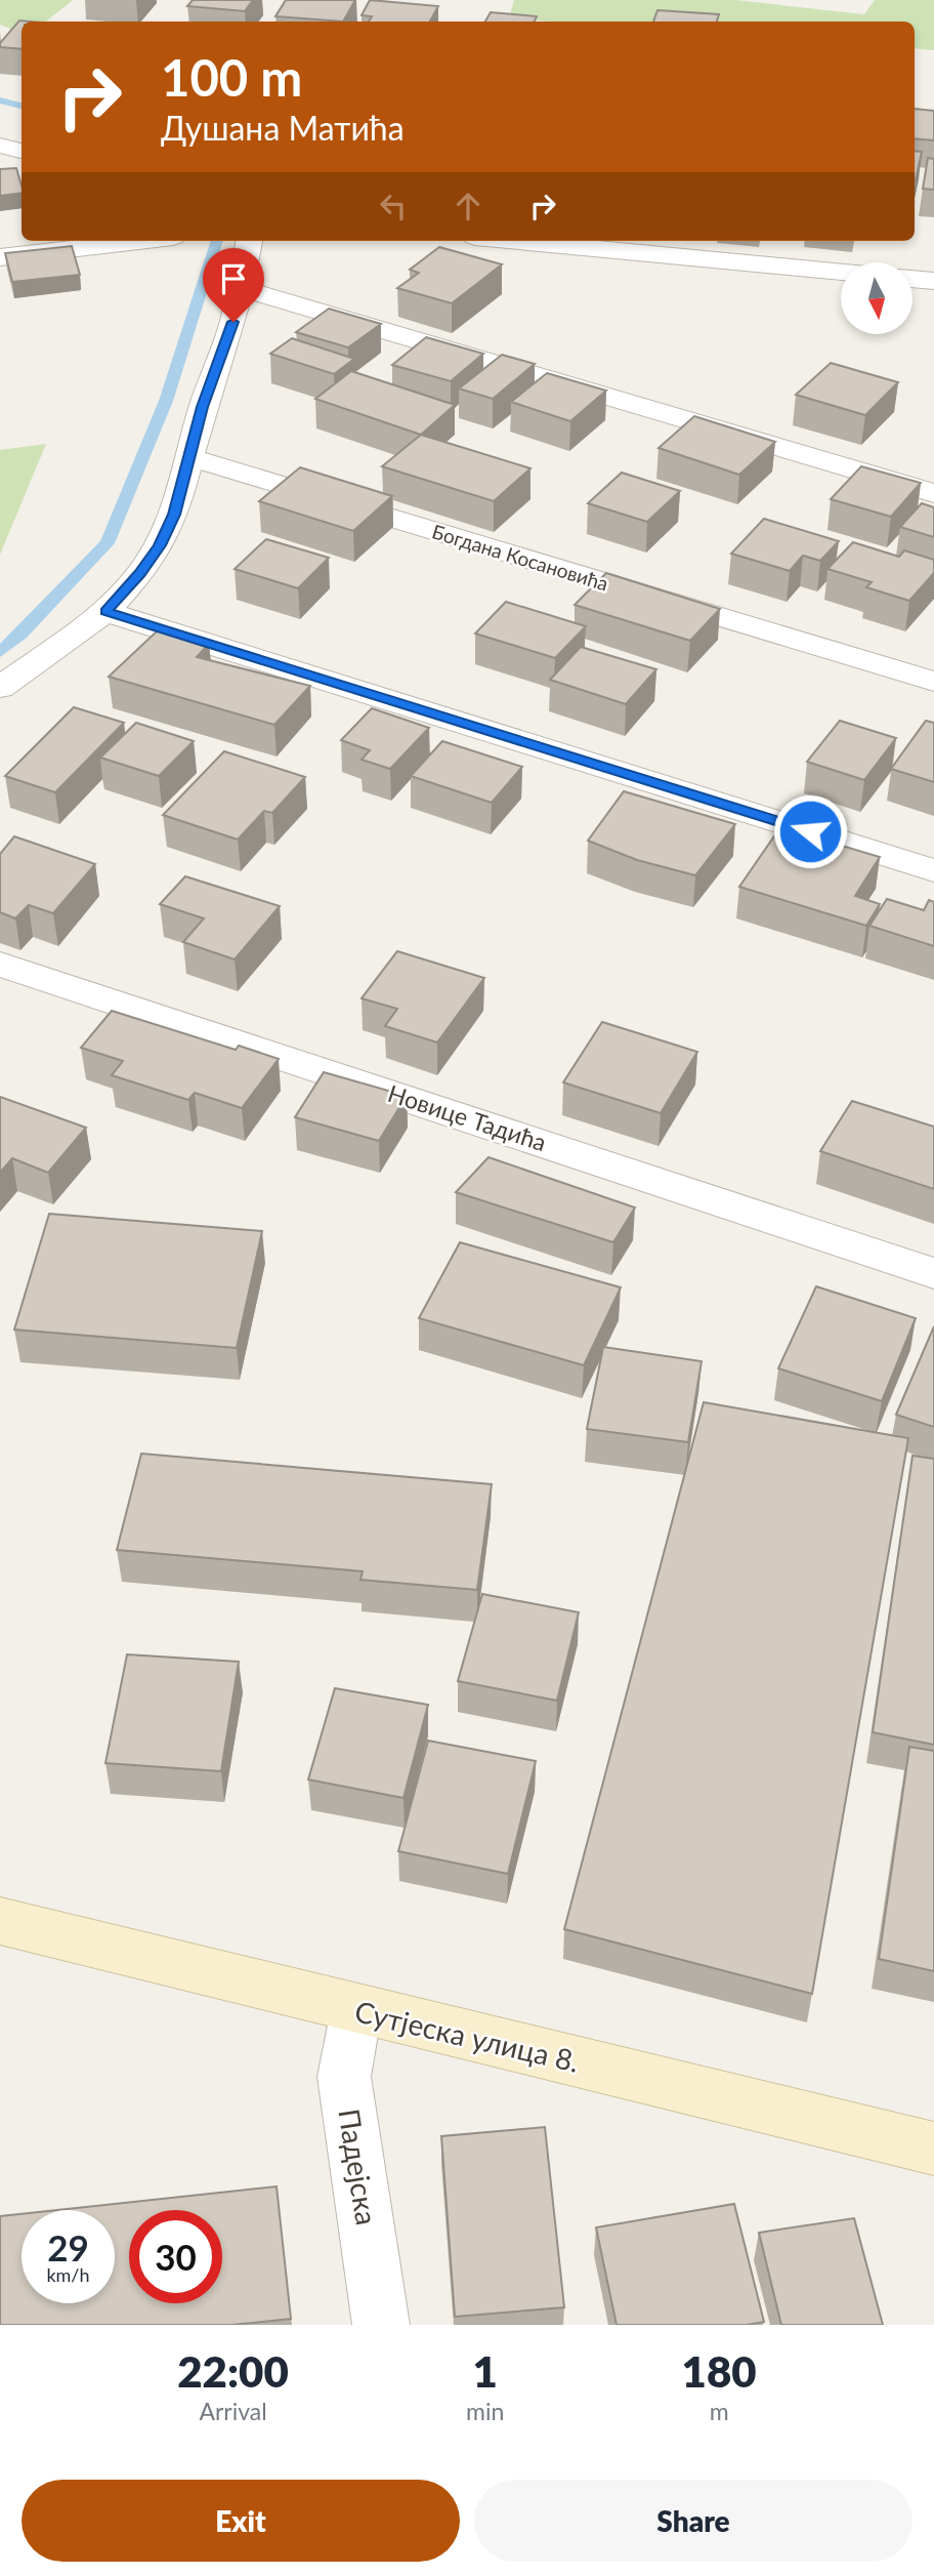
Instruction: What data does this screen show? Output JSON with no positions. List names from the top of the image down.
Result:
{
  "streets": {
    "street": [
      "Богдана Косановића",
      "Новице Тадића",
      "Сутјеска улица 8.",
      "Падејска"
    ]
  },
  "crossings": [
    ["Сутјеска улица 8.", "Падејска"]
  ],
  "north": "bottom",
  "page": {
    "turn": ["100 m", "Душана Матића"],
    "speed": "29 km/h",
    "limit": "30",
    "eta": [
      "22:00",
      "Arrival",
      "1",
      "min",
      "180",
      "m"
    ],
    "buttons": ["Exit", "Share"]
  }
}
